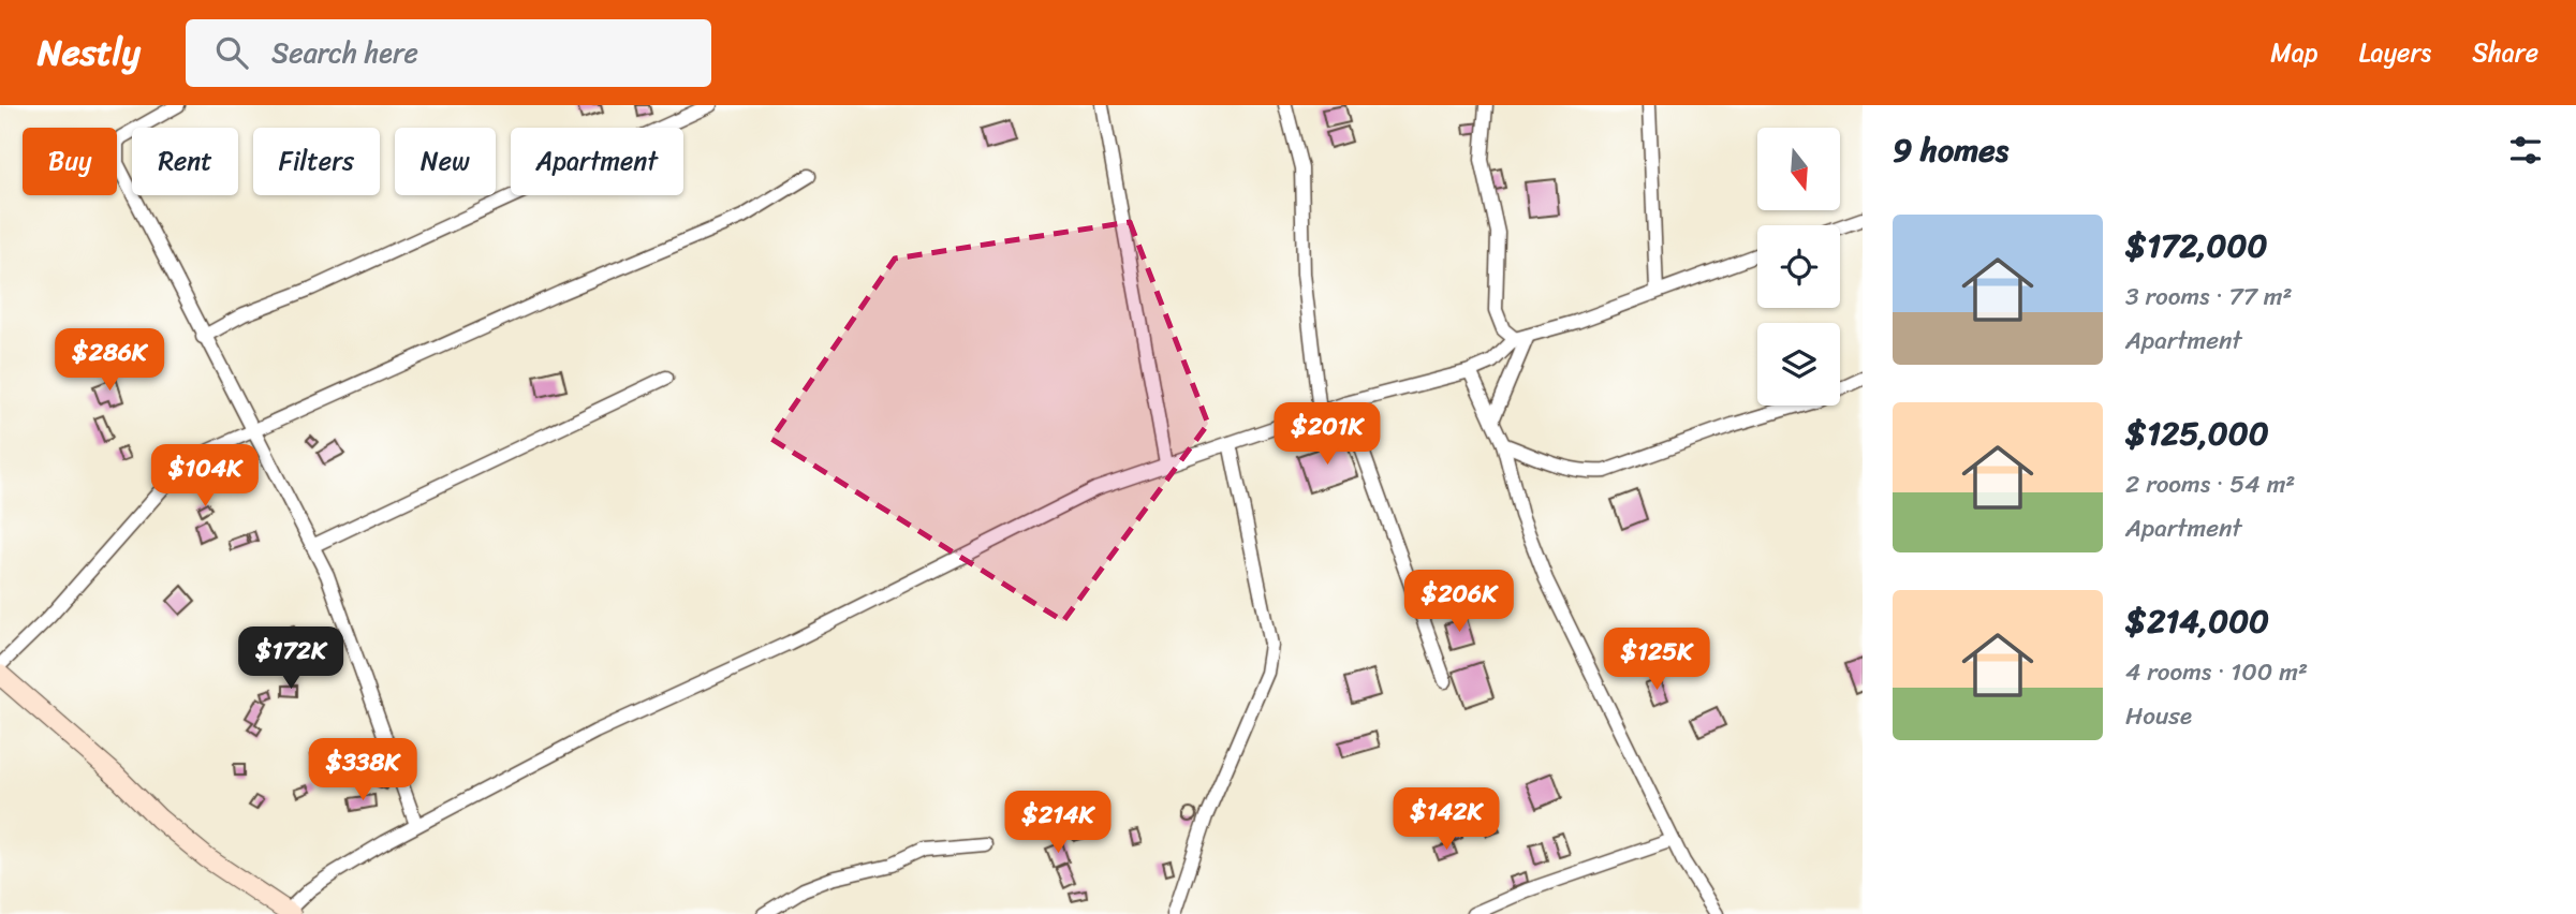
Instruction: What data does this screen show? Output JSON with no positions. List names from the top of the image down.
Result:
{
  "north": "bottom",
  "page": {
    "header": "Nestly",
    "search": "Search here",
    "nav": ["Map", "Layers", "Share"],
    "heading": "9 homes",
    "chip": [
      "Buy",
      "Rent",
      "Filters",
      "New",
      "Apartment"
    ],
    "list": [
      {
        "name": "$172,000",
        "note": "3 rooms · 77 m² · Apartment"
      },
      {
        "name": "$125,000",
        "note": "2 rooms · 54 m² · Apartment"
      },
      {
        "name": "$214,000",
        "note": "4 rooms · 100 m² · House"
      }
    ],
    "price": [
      "$286K",
      "$201K",
      "$104K",
      "$206K",
      "$172K",
      "$125K",
      "$338K",
      "$142K",
      "$214K"
    ]
  }
}
